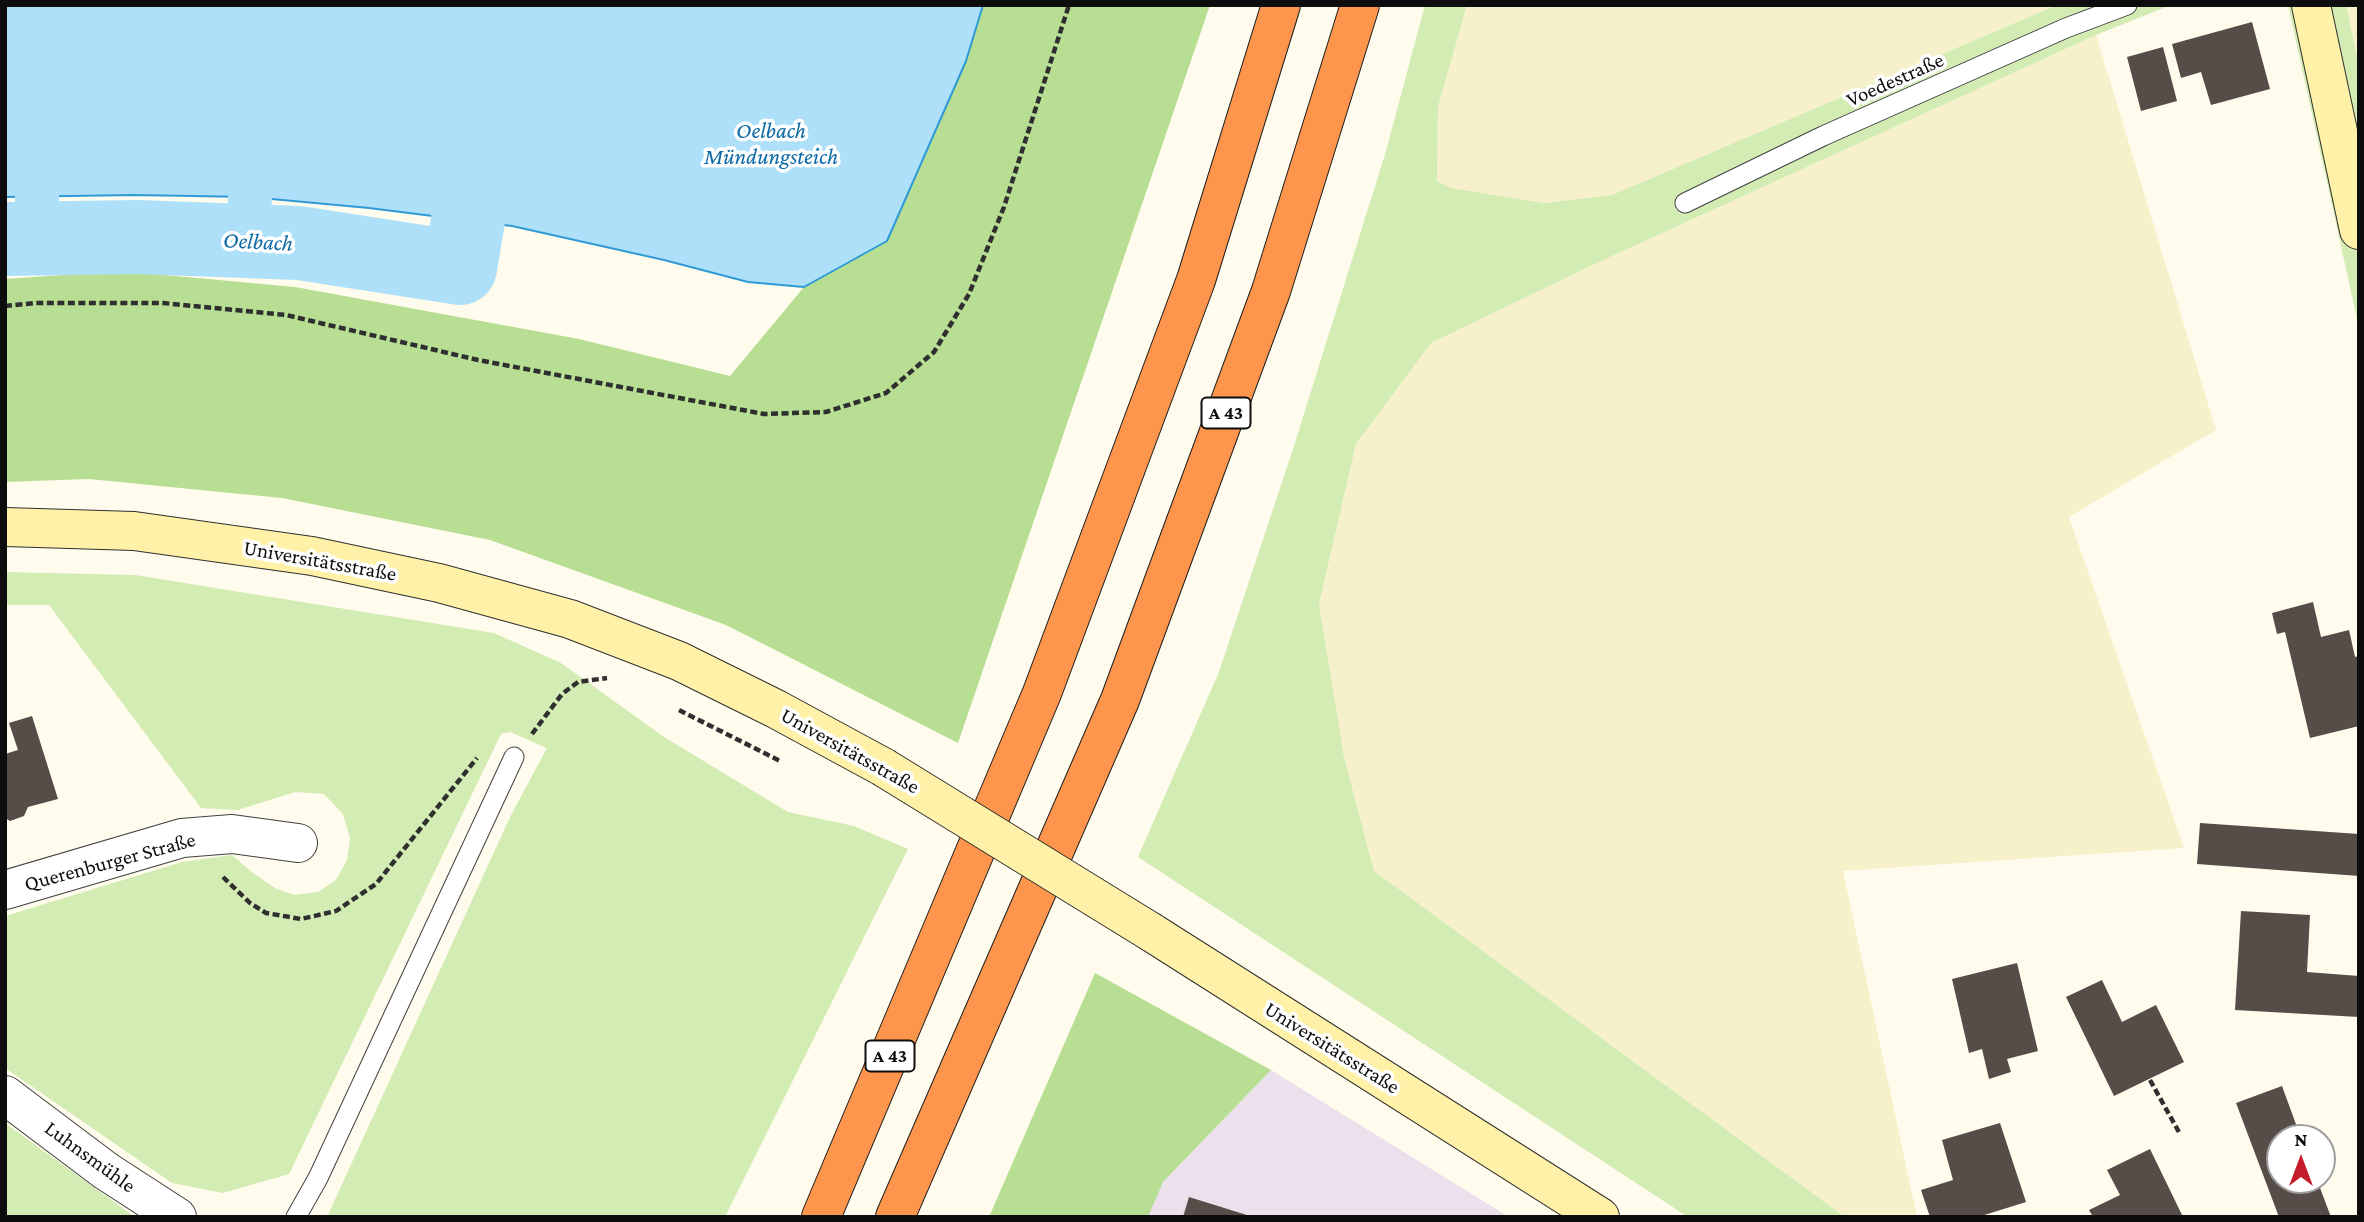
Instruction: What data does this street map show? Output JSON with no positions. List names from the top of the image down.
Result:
{
  "streets": {
    "highway": ["A 43"],
    "street": ["Universitätsstraße", "Querenburger Straße", "Luhnsmühle"],
    "lane": ["Voedestraße"]
  },
  "water": ["Oelbach Mündungsteich", "Oelbach"],
  "north": "top"
}
